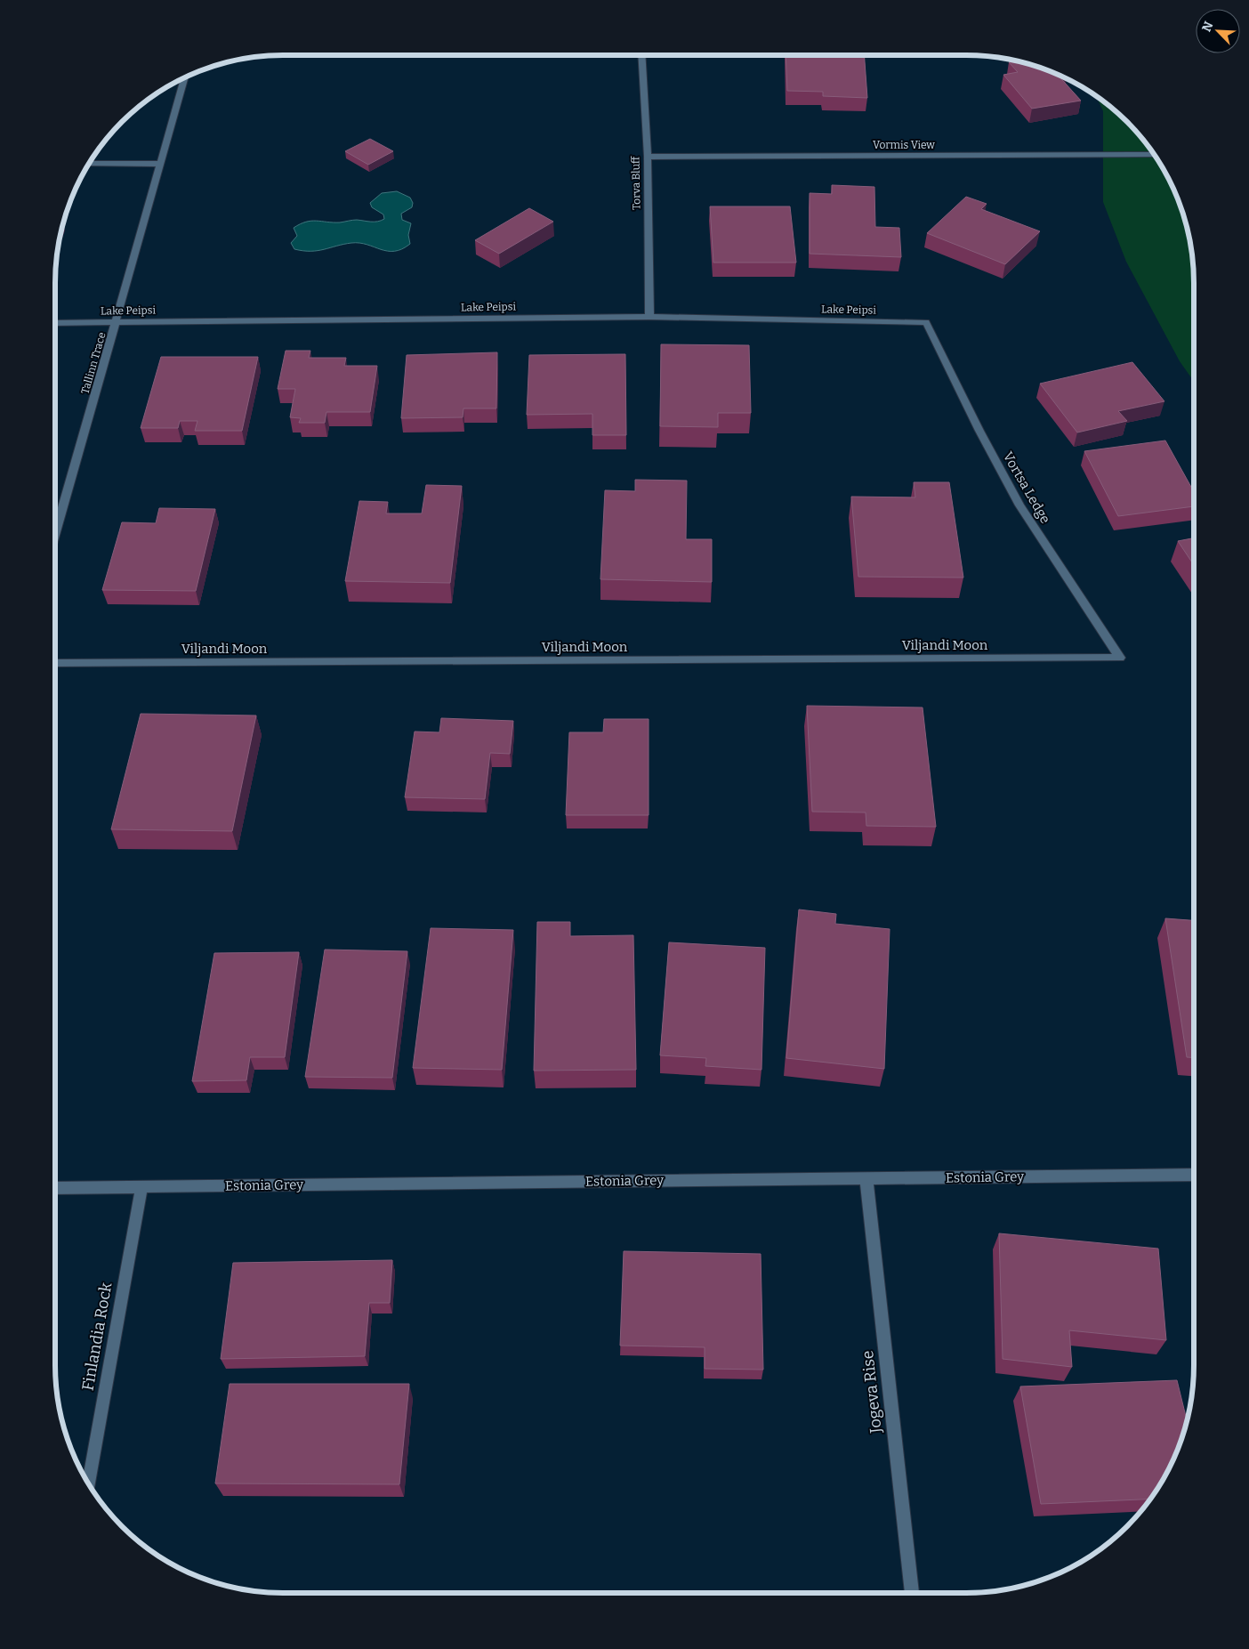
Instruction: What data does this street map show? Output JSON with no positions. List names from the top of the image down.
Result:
{
  "streets": {
    "street": [
      "Vormis View",
      "Torva Bluff",
      "Lake Peipsi",
      "Tallinn Trace",
      "Vortsa Ledge",
      "Viljandi Moon",
      "Estonia Grey",
      "Finlandia Rock",
      "Jogeva Rise"
    ]
  },
  "crossings": [
    ["Vormis View", "Torva Bluff"],
    ["Torva Bluff", "Lake Peipsi"],
    ["Lake Peipsi", "Tallinn Trace"],
    ["Lake Peipsi", "Vortsa Ledge"],
    ["Vortsa Ledge", "Viljandi Moon"],
    ["Estonia Grey", "Finlandia Rock"],
    ["Estonia Grey", "Jogeva Rise"]
  ],
  "north": "top left"
}
